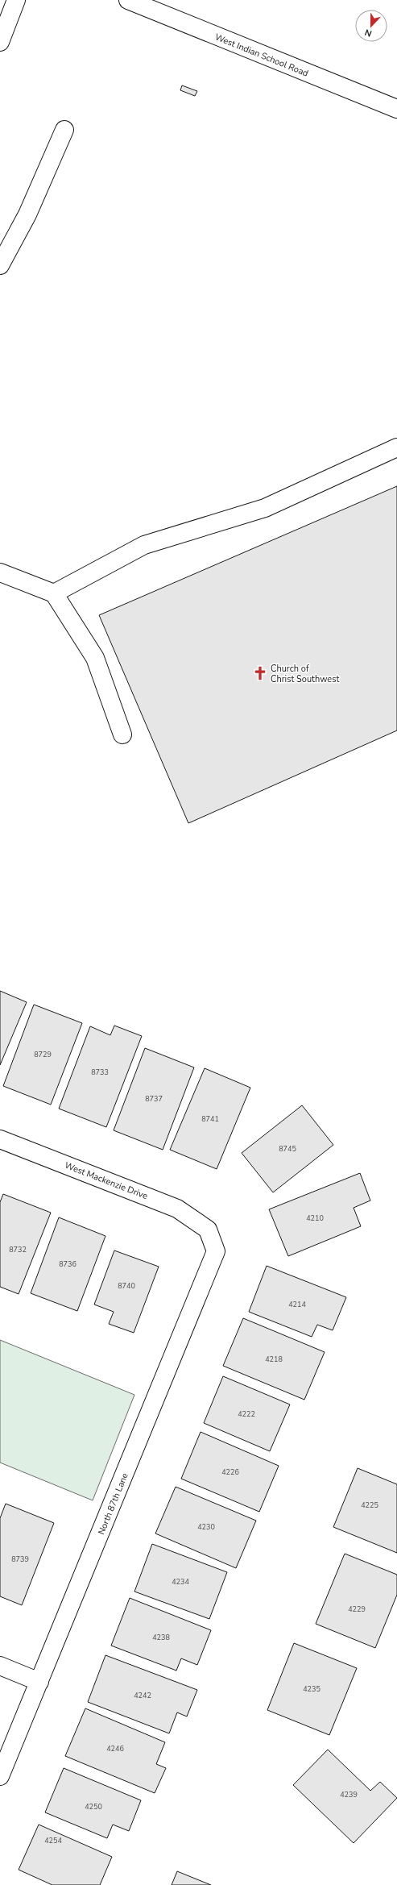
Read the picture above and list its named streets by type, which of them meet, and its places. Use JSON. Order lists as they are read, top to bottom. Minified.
{"streets":{"street":["West Indian School Road","West Mackenzie Drive","North 87th Lane"]},"crossings":[["West Mackenzie Drive","North 87th Lane"]],"places":{"church":["Church of Christ Southwest"]},"house_numbers":["8729","8733","8737","8741","8745","4210","8732","8736","8740","4214","4218","4222","4226","4225","4230","8739","4234","4229","4238","4235","4242","4246","4239","4250","4254"],"north":"bottom"}
